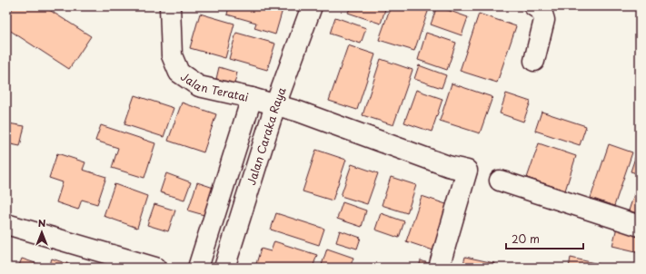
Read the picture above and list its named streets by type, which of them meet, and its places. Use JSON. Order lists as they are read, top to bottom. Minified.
{"streets":{"street":["Jalan Teratai","Jalan Caraka Raya"]},"crossings":[["Jalan Teratai","Jalan Caraka Raya"]],"scale_bar":"20 m","north":"top"}
